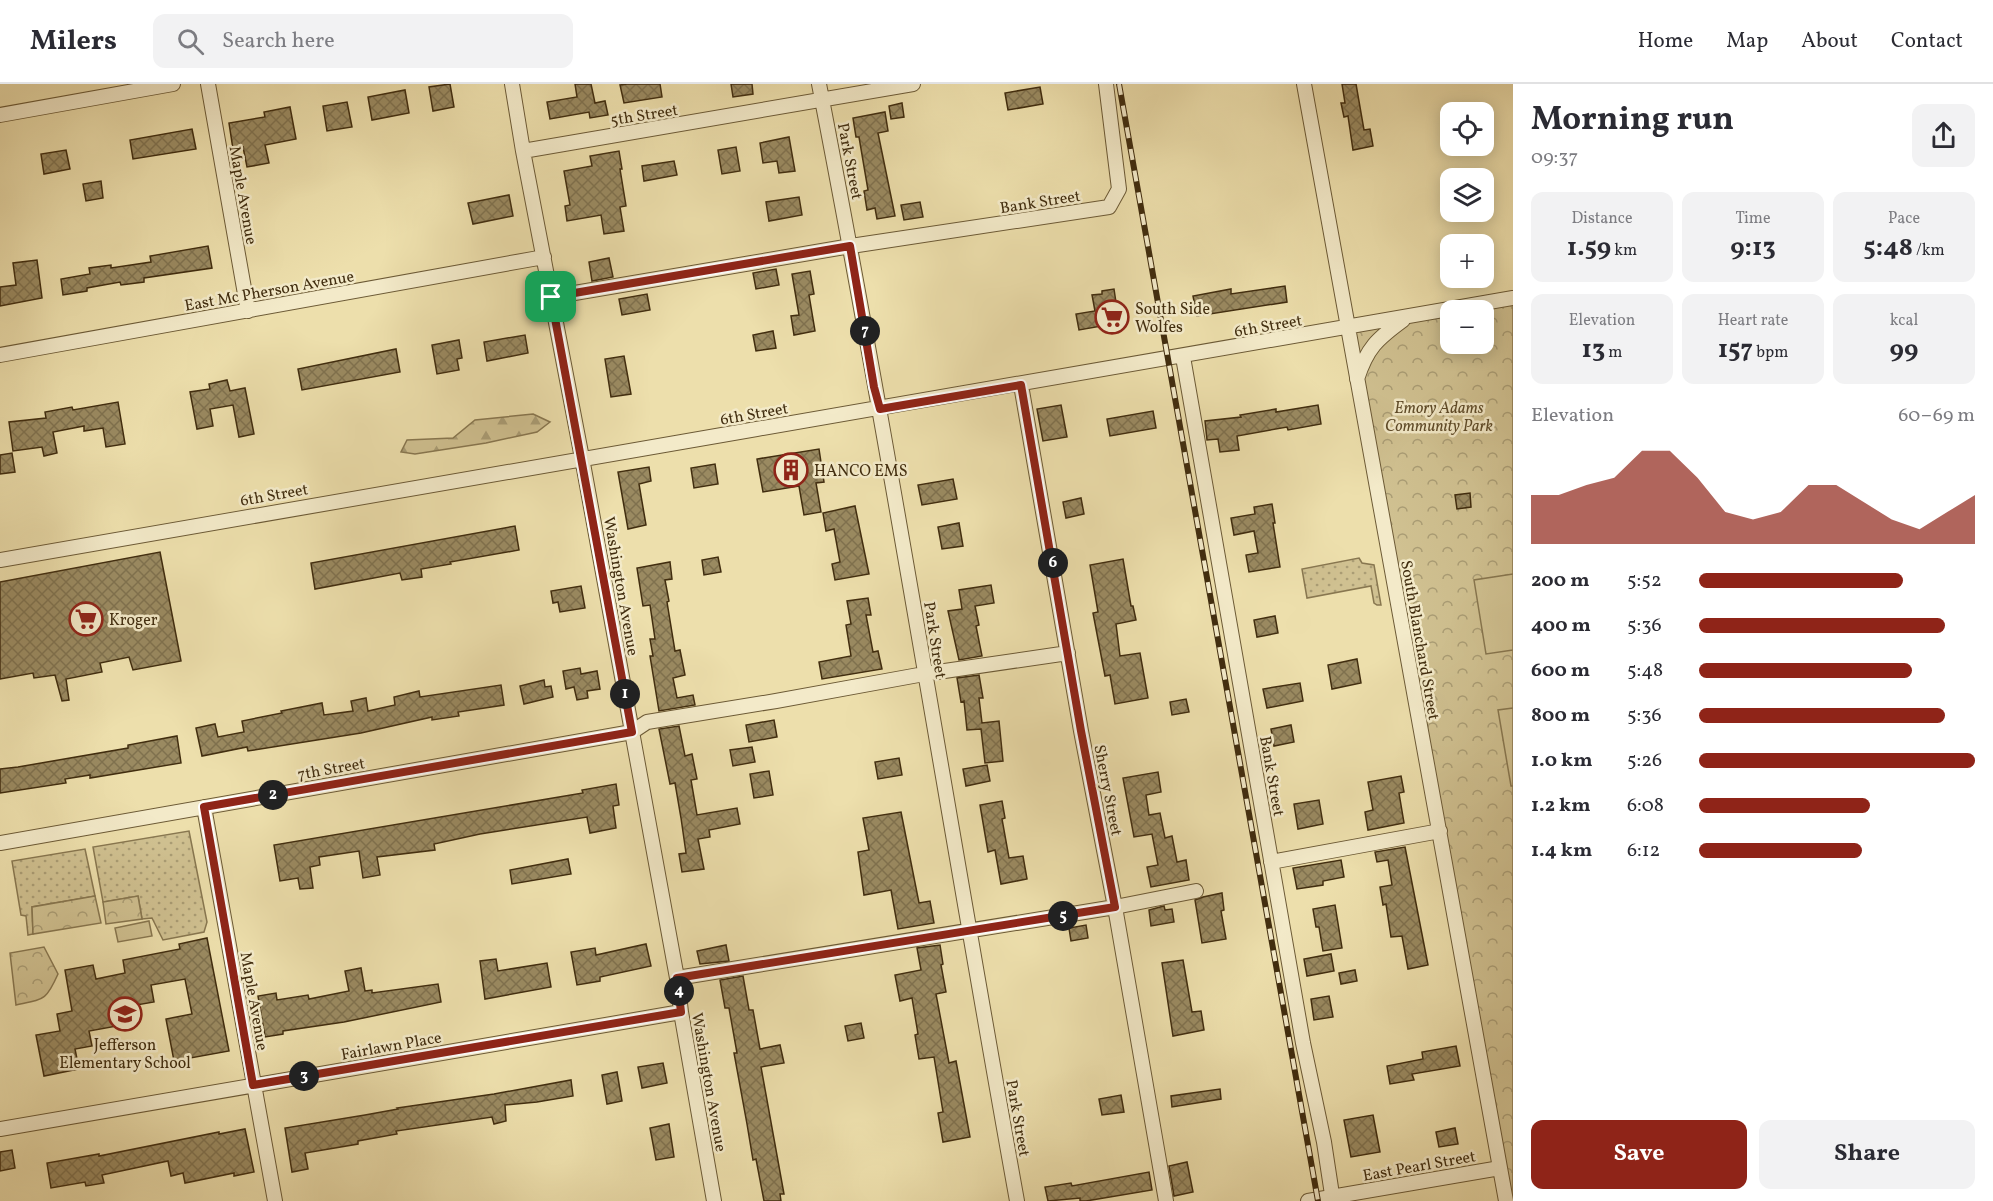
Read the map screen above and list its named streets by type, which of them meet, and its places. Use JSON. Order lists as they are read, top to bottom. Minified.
{"streets":{"street":["5th Street","Park Street","Maple Avenue","Bank Street","East Mc Pherson Avenue","6th Street","Washington Avenue","South Blanchard Street","7th Street","Sherry Street","Fairlawn Place","East Pearl Street"]},"crossings":[["5th Street","Park Street"],["5th Street","Washington Avenue"],["Park Street","Bank Street"],["Park Street","6th Street"],["Park Street","7th Street"],["Maple Avenue","East Mc Pherson Avenue"],["Maple Avenue","7th Street"],["Maple Avenue","Fairlawn Place"],["Bank Street","6th Street"],["Bank Street","East Pearl Street"],["East Mc Pherson Avenue","Washington Avenue"],["6th Street","Washington Avenue"],["6th Street","South Blanchard Street"],["6th Street","Sherry Street"],["Washington Avenue","7th Street"],["Washington Avenue","Fairlawn Place"],["South Blanchard Street","East Pearl Street"],["7th Street","Sherry Street"]],"parks":["Emory Adams Community Park"],"places":{"supermarket":["South Side Wolfes","Kroger"],"building":["HANCO EMS"],"school or university":["Jefferson Elementary School"]},"page":{"header":"Milers","search":"Search here","nav":["Home","Map","About","Contact"],"heading":["Morning run","09:37"],"map_buttons":["+","−"],"stats":[["Distance","1.59 km"],["Time","9:13"],["Pace","5:48 /km"],["Elevation","13 m"],["Heart rate","157 bpm"],["kcal","99"]],"pins":["7","6","1","2","5","4","3"],"chart":["Elevation","60–69 m"],"list":[{"name":"200 m","note":"5:52"},{"name":"400 m","note":"5:36"},{"name":"600 m","note":"5:48"},{"name":"800 m","note":"5:36"},{"name":"1.0 km","note":"5:26"},{"name":"1.2 km","note":"6:08"},{"name":"1.4 km","note":"6:12"}],"buttons":["Save","Share"]}}
